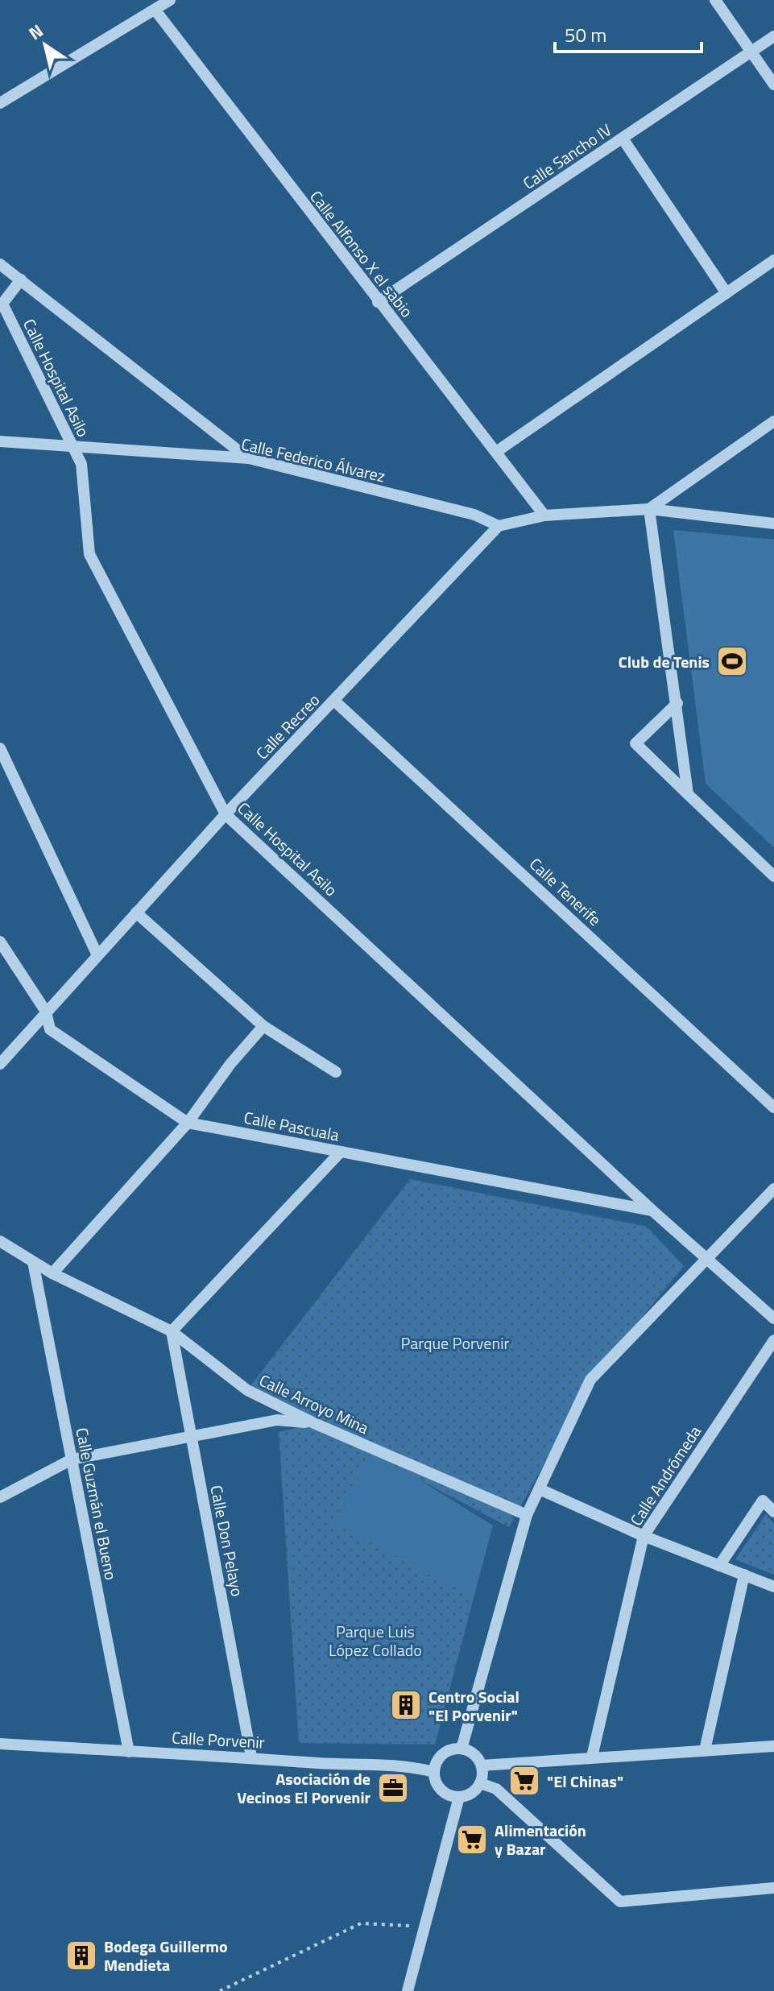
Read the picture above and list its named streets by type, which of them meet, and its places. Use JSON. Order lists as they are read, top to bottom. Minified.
{"streets":{"street":["Calle Sancho IV","Calle Alfonso X el sabio","Calle Hospital Asilo","Calle Federico Álvarez","Calle Recreo","Calle Tenerife","Calle Pascuala","Calle Arroyo Mina","Calle Andrómeda","Calle Guzmán el Bueno","Calle Don Pelayo","Calle Porvenir"]},"crossings":[["Calle Sancho IV","Calle Alfonso X el sabio"],["Calle Hospital Asilo","Calle Federico Álvarez"],["Calle Hospital Asilo","Calle Recreo"],["Calle Hospital Asilo","Calle Pascuala"],["Calle Federico Álvarez","Calle Recreo"],["Calle Recreo","Calle Tenerife"],["Calle Recreo","Calle Pascuala"],["Calle Arroyo Mina","Calle Guzmán el Bueno"],["Calle Arroyo Mina","Calle Don Pelayo"],["Calle Guzmán el Bueno","Calle Porvenir"],["Calle Don Pelayo","Calle Porvenir"]],"parks":["Parque Porvenir","Parque Luis López Collado"],"places":{"sports":["Club de Tenis"],"building":["Centro Social \"El Porvenir\"","Bodega Guillermo Mendieta"],"supermarket":["\"El Chinas\"","Alimentación y Bazar"],"office":["Asociación de Vecinos El Porvenir"]},"scale_bar":"50 m","north":"top left"}
